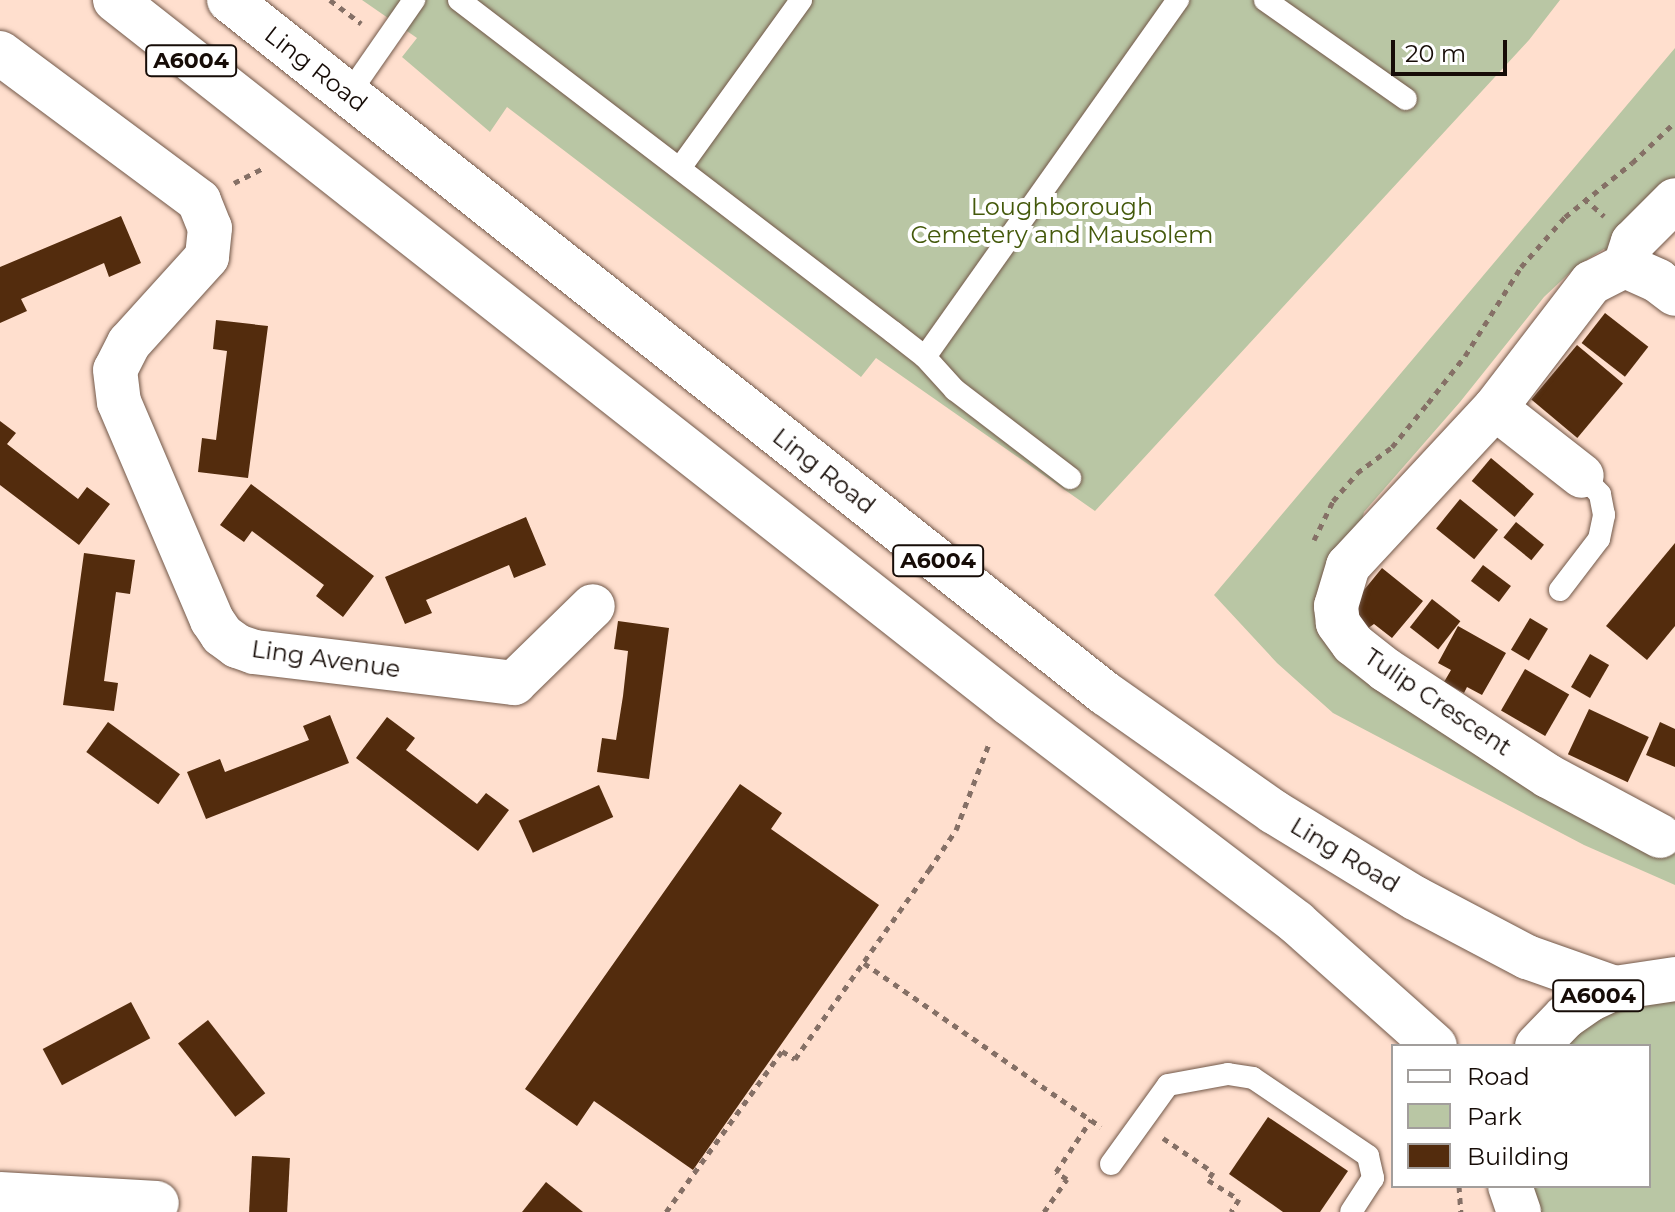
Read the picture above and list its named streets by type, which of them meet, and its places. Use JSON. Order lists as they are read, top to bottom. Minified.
{"streets":{"main road":["A6004","Ling Road","Ling Avenue","Tulip Crescent"]},"crossings":[["A6004","Ling Road"]],"parks":["Loughborough Cemetery and Mausolem"],"legend":["Road","Park","Building"],"scale_bar":"20 m"}
